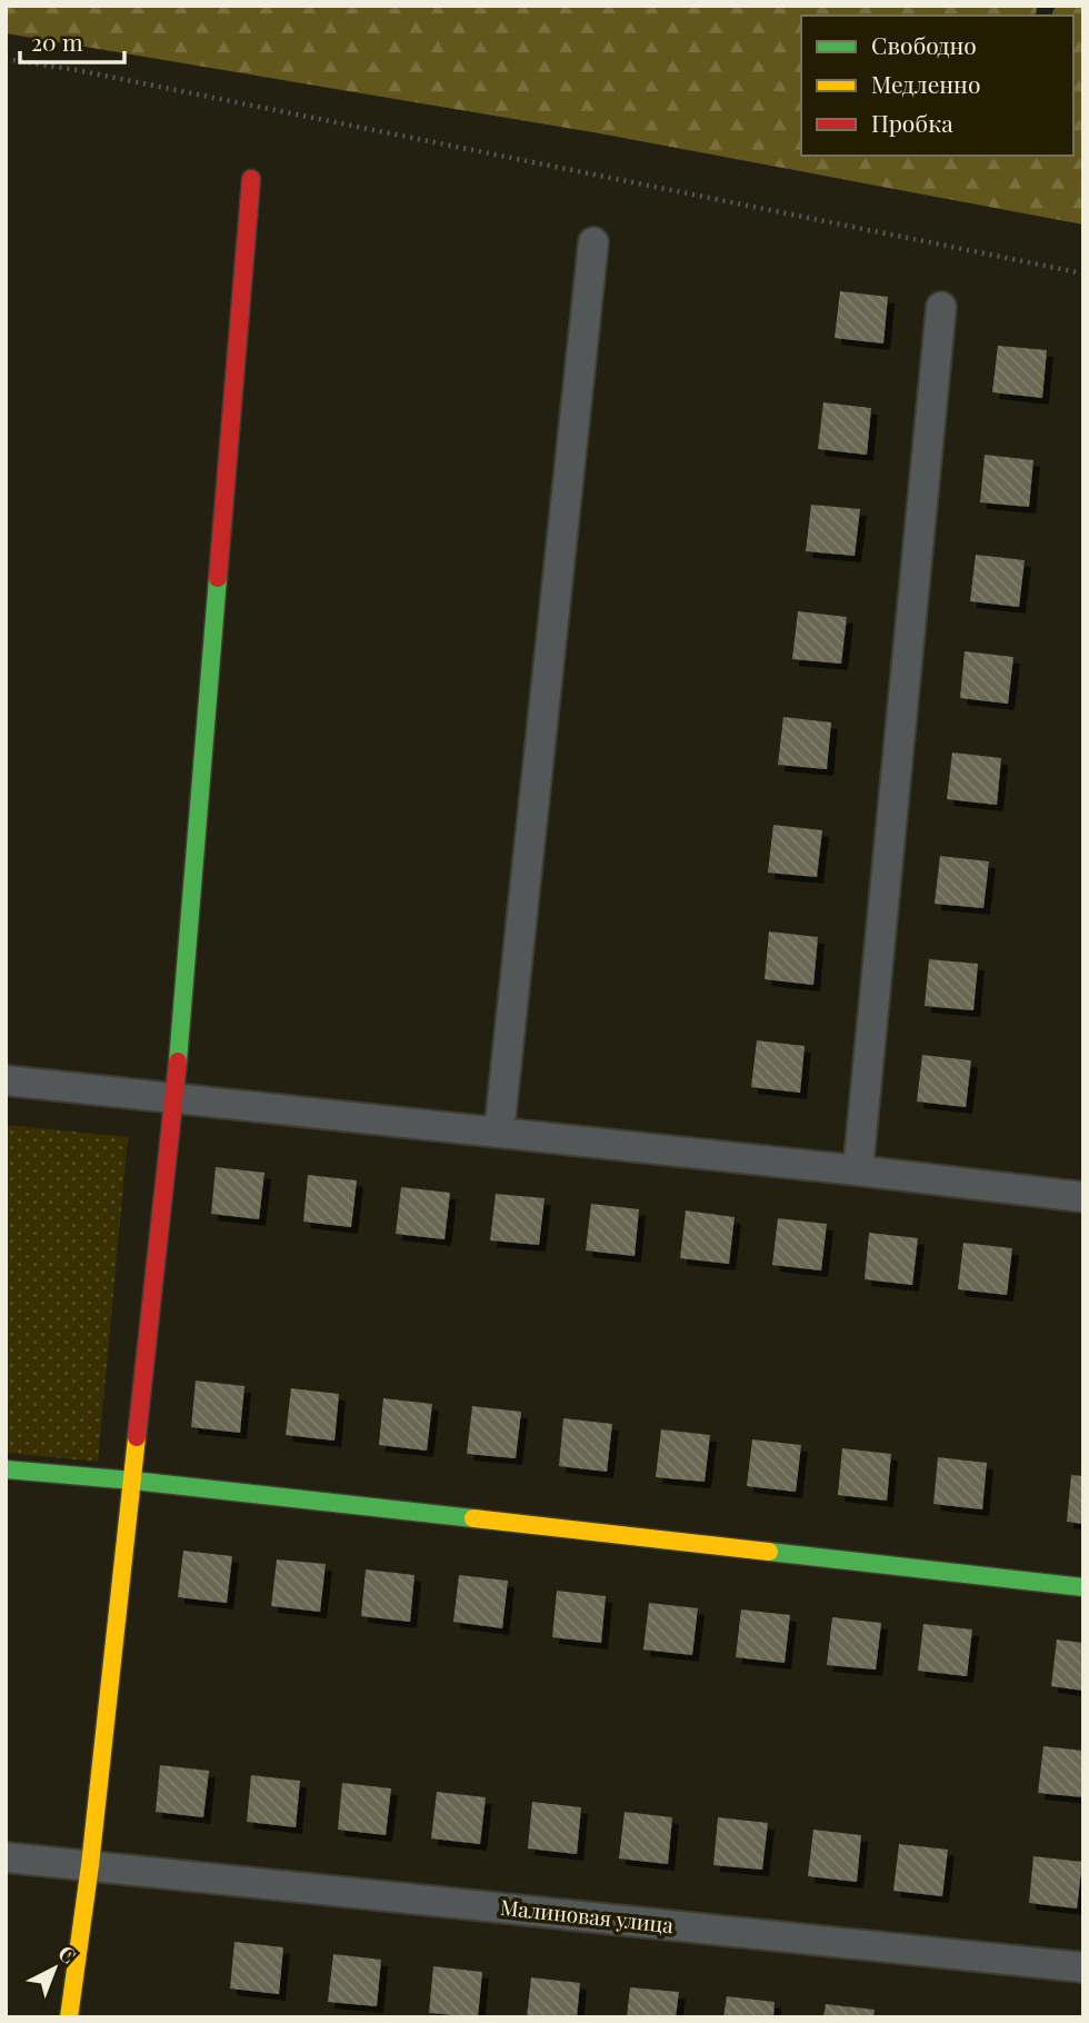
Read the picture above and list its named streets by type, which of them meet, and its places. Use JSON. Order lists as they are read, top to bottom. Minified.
{"streets":{"street":["Малиновая улица"]},"legend":["Свободно","Медленно","Пробка"],"scale_bar":"20 m","north":"top right"}
